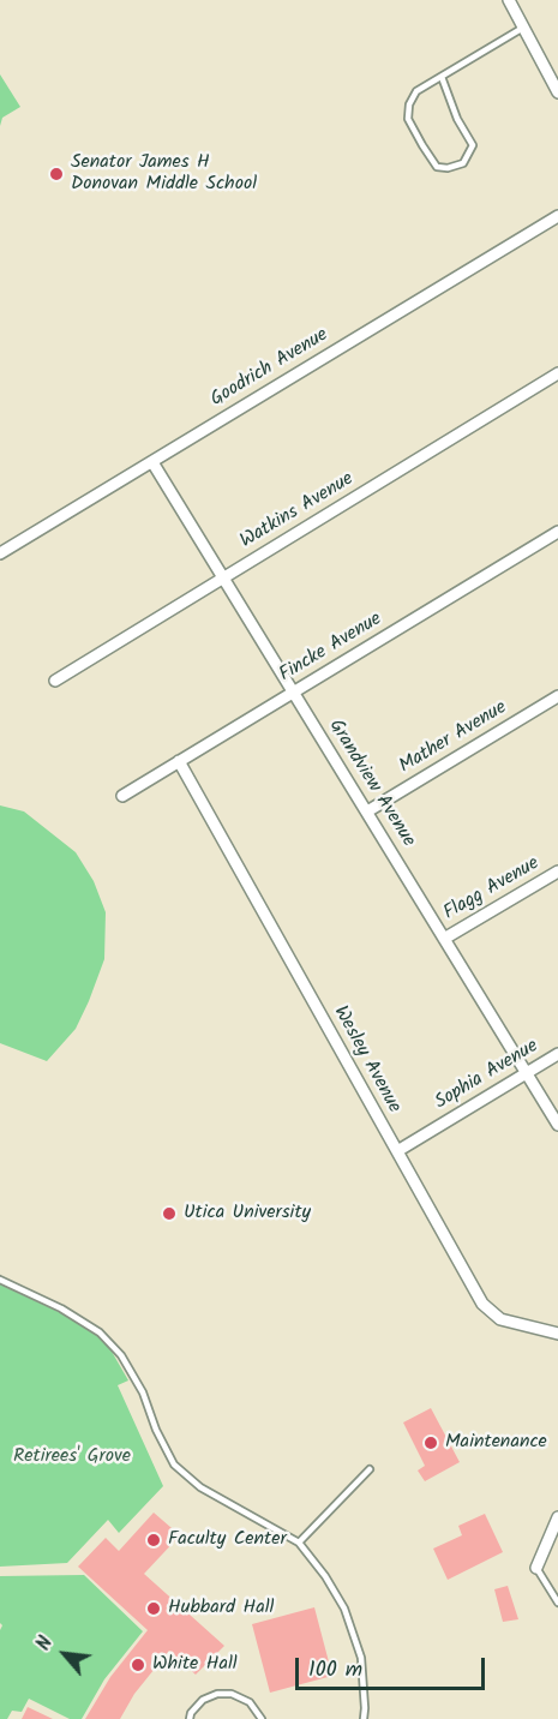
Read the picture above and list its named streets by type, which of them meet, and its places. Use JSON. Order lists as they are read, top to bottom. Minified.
{"streets":{"street":["Goodrich Avenue","Watkins Avenue","Fincke Avenue","Mather Avenue","Grandview Avenue","Flagg Avenue","Wesley Avenue","Sophia Avenue"]},"crossings":[["Goodrich Avenue","Grandview Avenue"],["Watkins Avenue","Grandview Avenue"],["Fincke Avenue","Grandview Avenue"],["Fincke Avenue","Wesley Avenue"],["Mather Avenue","Grandview Avenue"],["Grandview Avenue","Flagg Avenue"],["Grandview Avenue","Sophia Avenue"],["Wesley Avenue","Sophia Avenue"]],"parks":["Retirees' Grove"],"places":["Senator James H Donovan Middle School","Utica University","Maintenance","Faculty Center","Hubbard Hall","White Hall"],"scale_bar":"100 m","north":"top left"}
